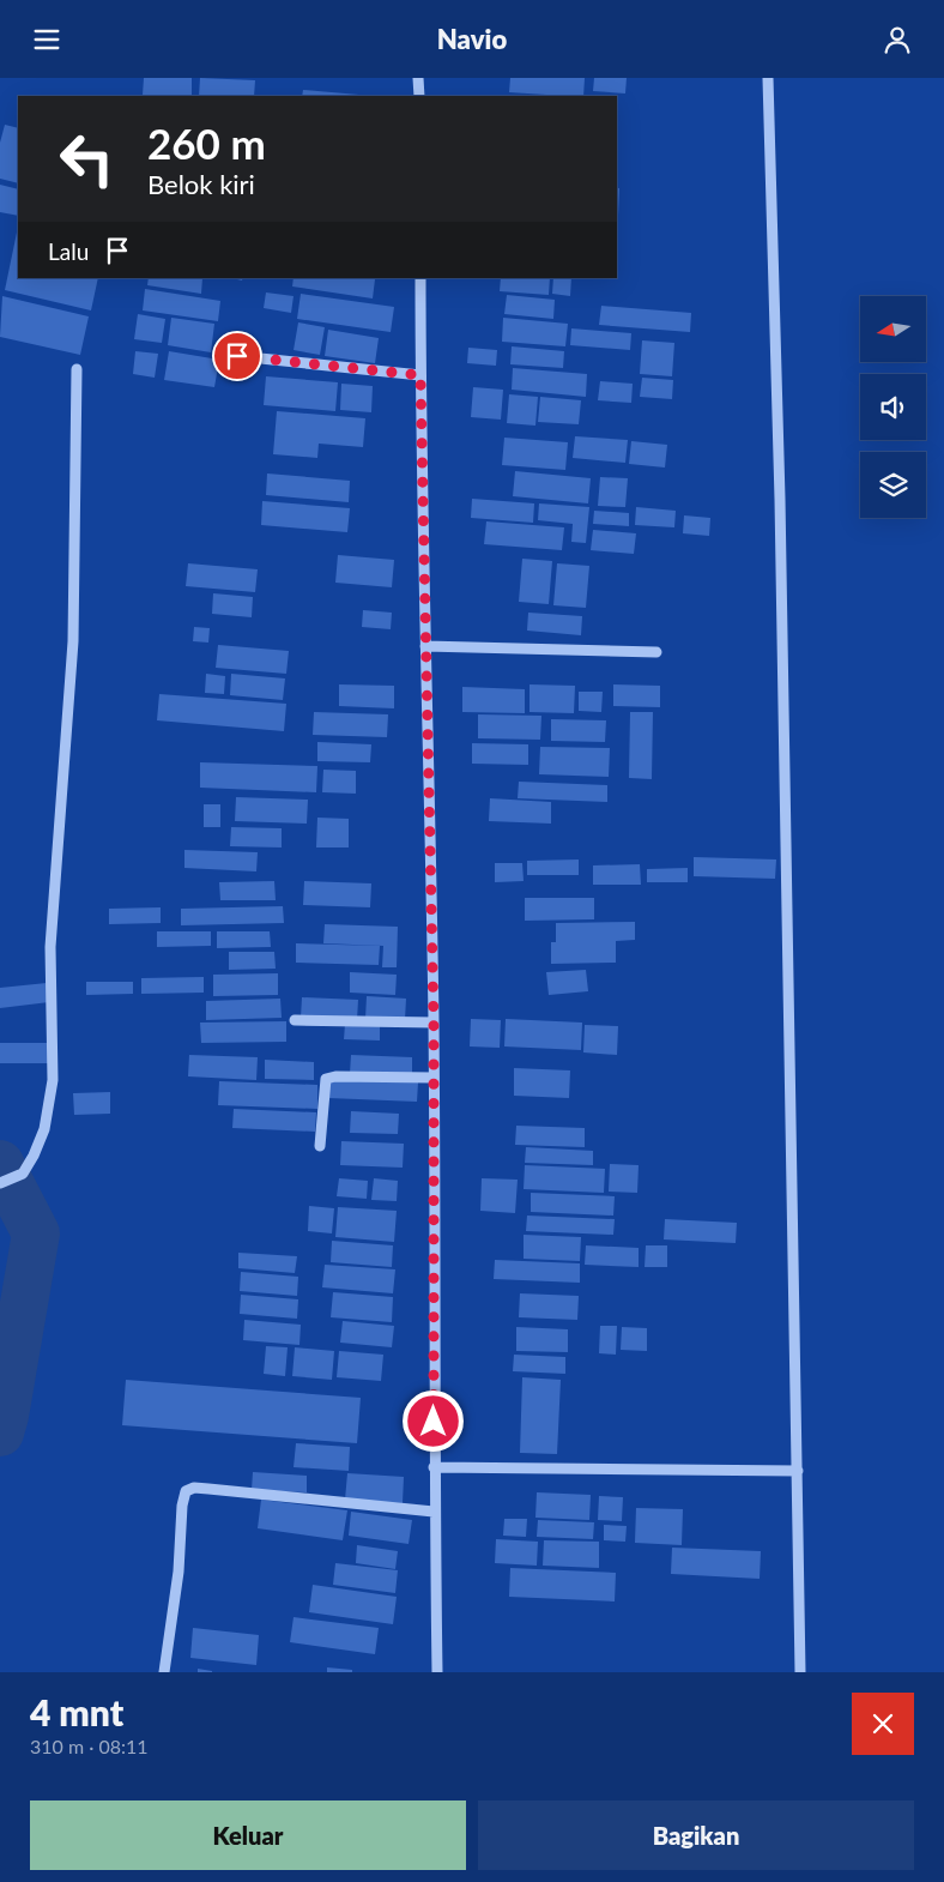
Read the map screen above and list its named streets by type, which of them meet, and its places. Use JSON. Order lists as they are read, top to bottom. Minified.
{"north":"left","page":{"header":"Navio","turn":["260 m","Belok kiri"],"then":"Lalu","heading":["4 mnt","310 m · 08:11"],"buttons":["Keluar","Bagikan"]}}
